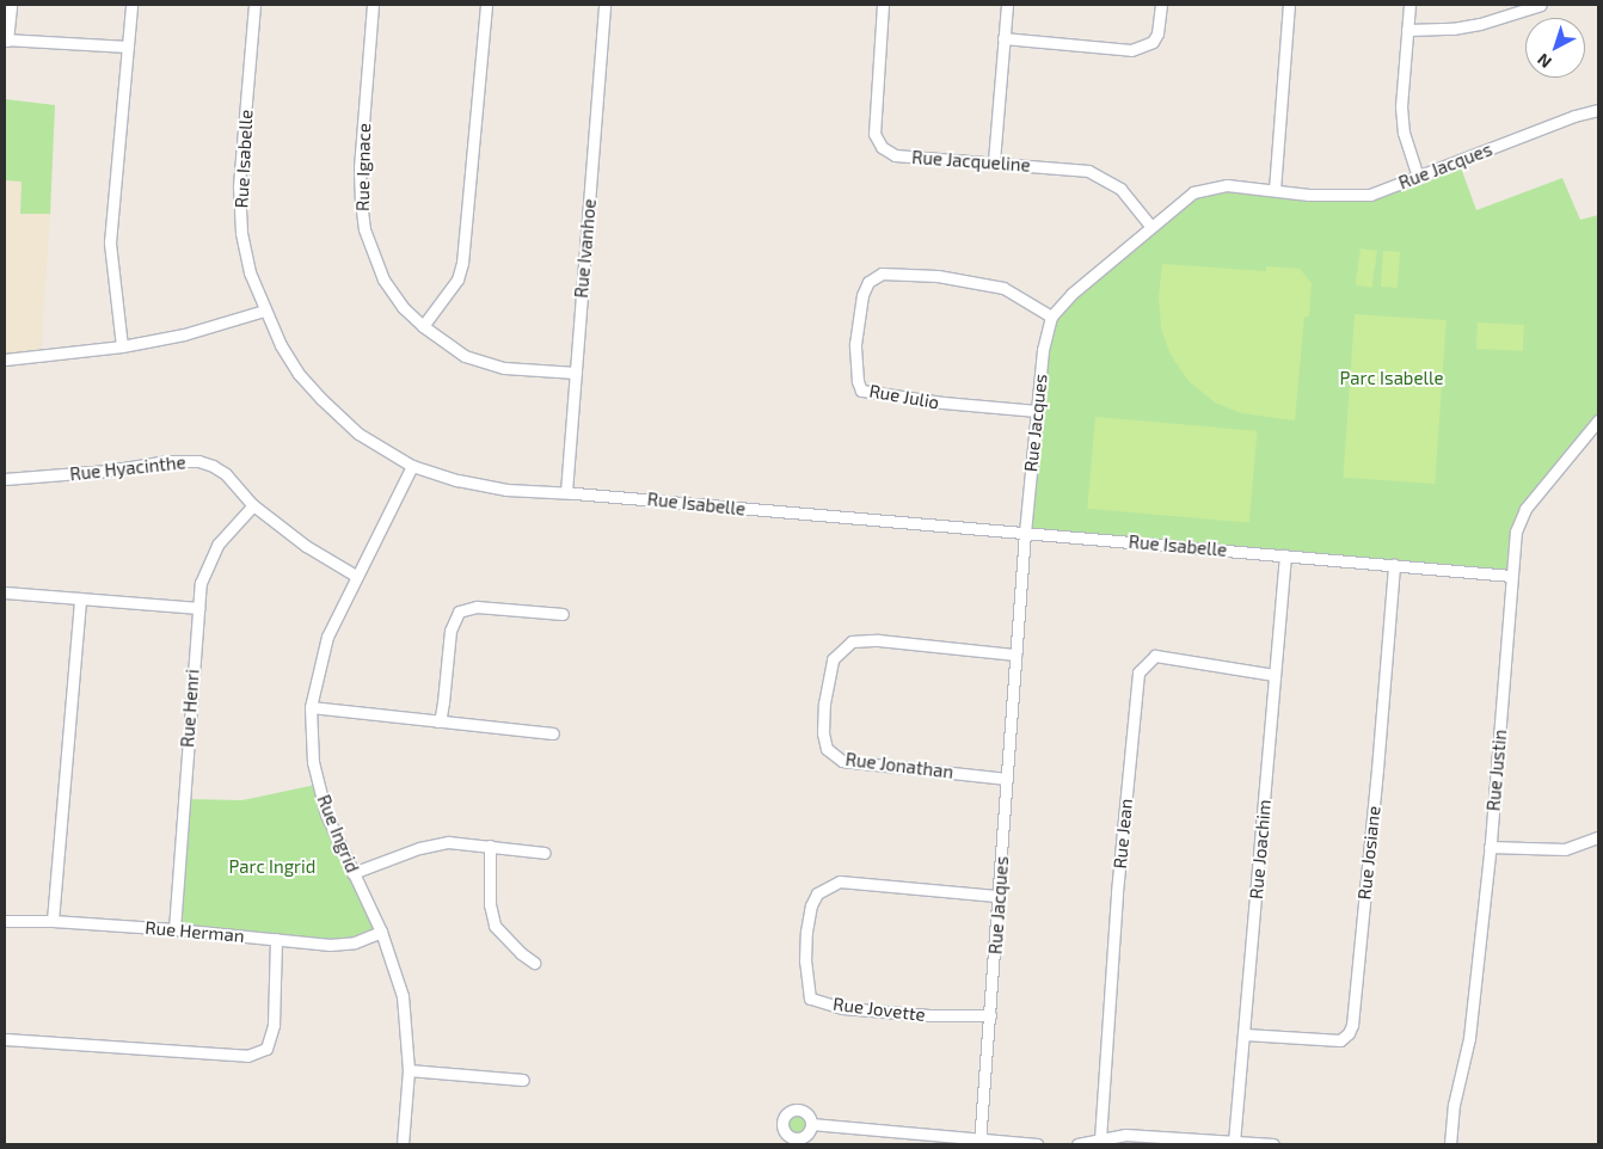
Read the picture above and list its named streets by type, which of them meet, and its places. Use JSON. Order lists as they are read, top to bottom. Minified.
{"streets":{"street":["Rue Isabelle","Rue Jacqueline","Rue Jacques","Rue Ignace","Rue Ivanhoe","Rue Julio","Rue Hyacinthe","Rue Henri","Rue Jonathan","Rue Justin","Rue Ingrid","Rue Jean","Rue Joachim","Rue Josiane","Rue Herman","Rue Jovette"]},"crossings":[["Rue Isabelle","Rue Jacques"],["Rue Isabelle","Rue Ivanhoe"],["Rue Isabelle","Rue Justin"],["Rue Isabelle","Rue Ingrid"],["Rue Isabelle","Rue Joachim"],["Rue Isabelle","Rue Josiane"],["Rue Jacqueline","Rue Jacques"],["Rue Jacques","Rue Julio"],["Rue Jacques","Rue Jonathan"],["Rue Jacques","Rue Jovette"],["Rue Ignace","Rue Ivanhoe"],["Rue Hyacinthe","Rue Henri"],["Rue Hyacinthe","Rue Ingrid"],["Rue Henri","Rue Herman"],["Rue Ingrid","Rue Herman"],["Rue Jean","Rue Joachim"],["Rue Joachim","Rue Josiane"]],"parks":["Parc Isabelle","Parc Ingrid"],"north":"bottom left"}
